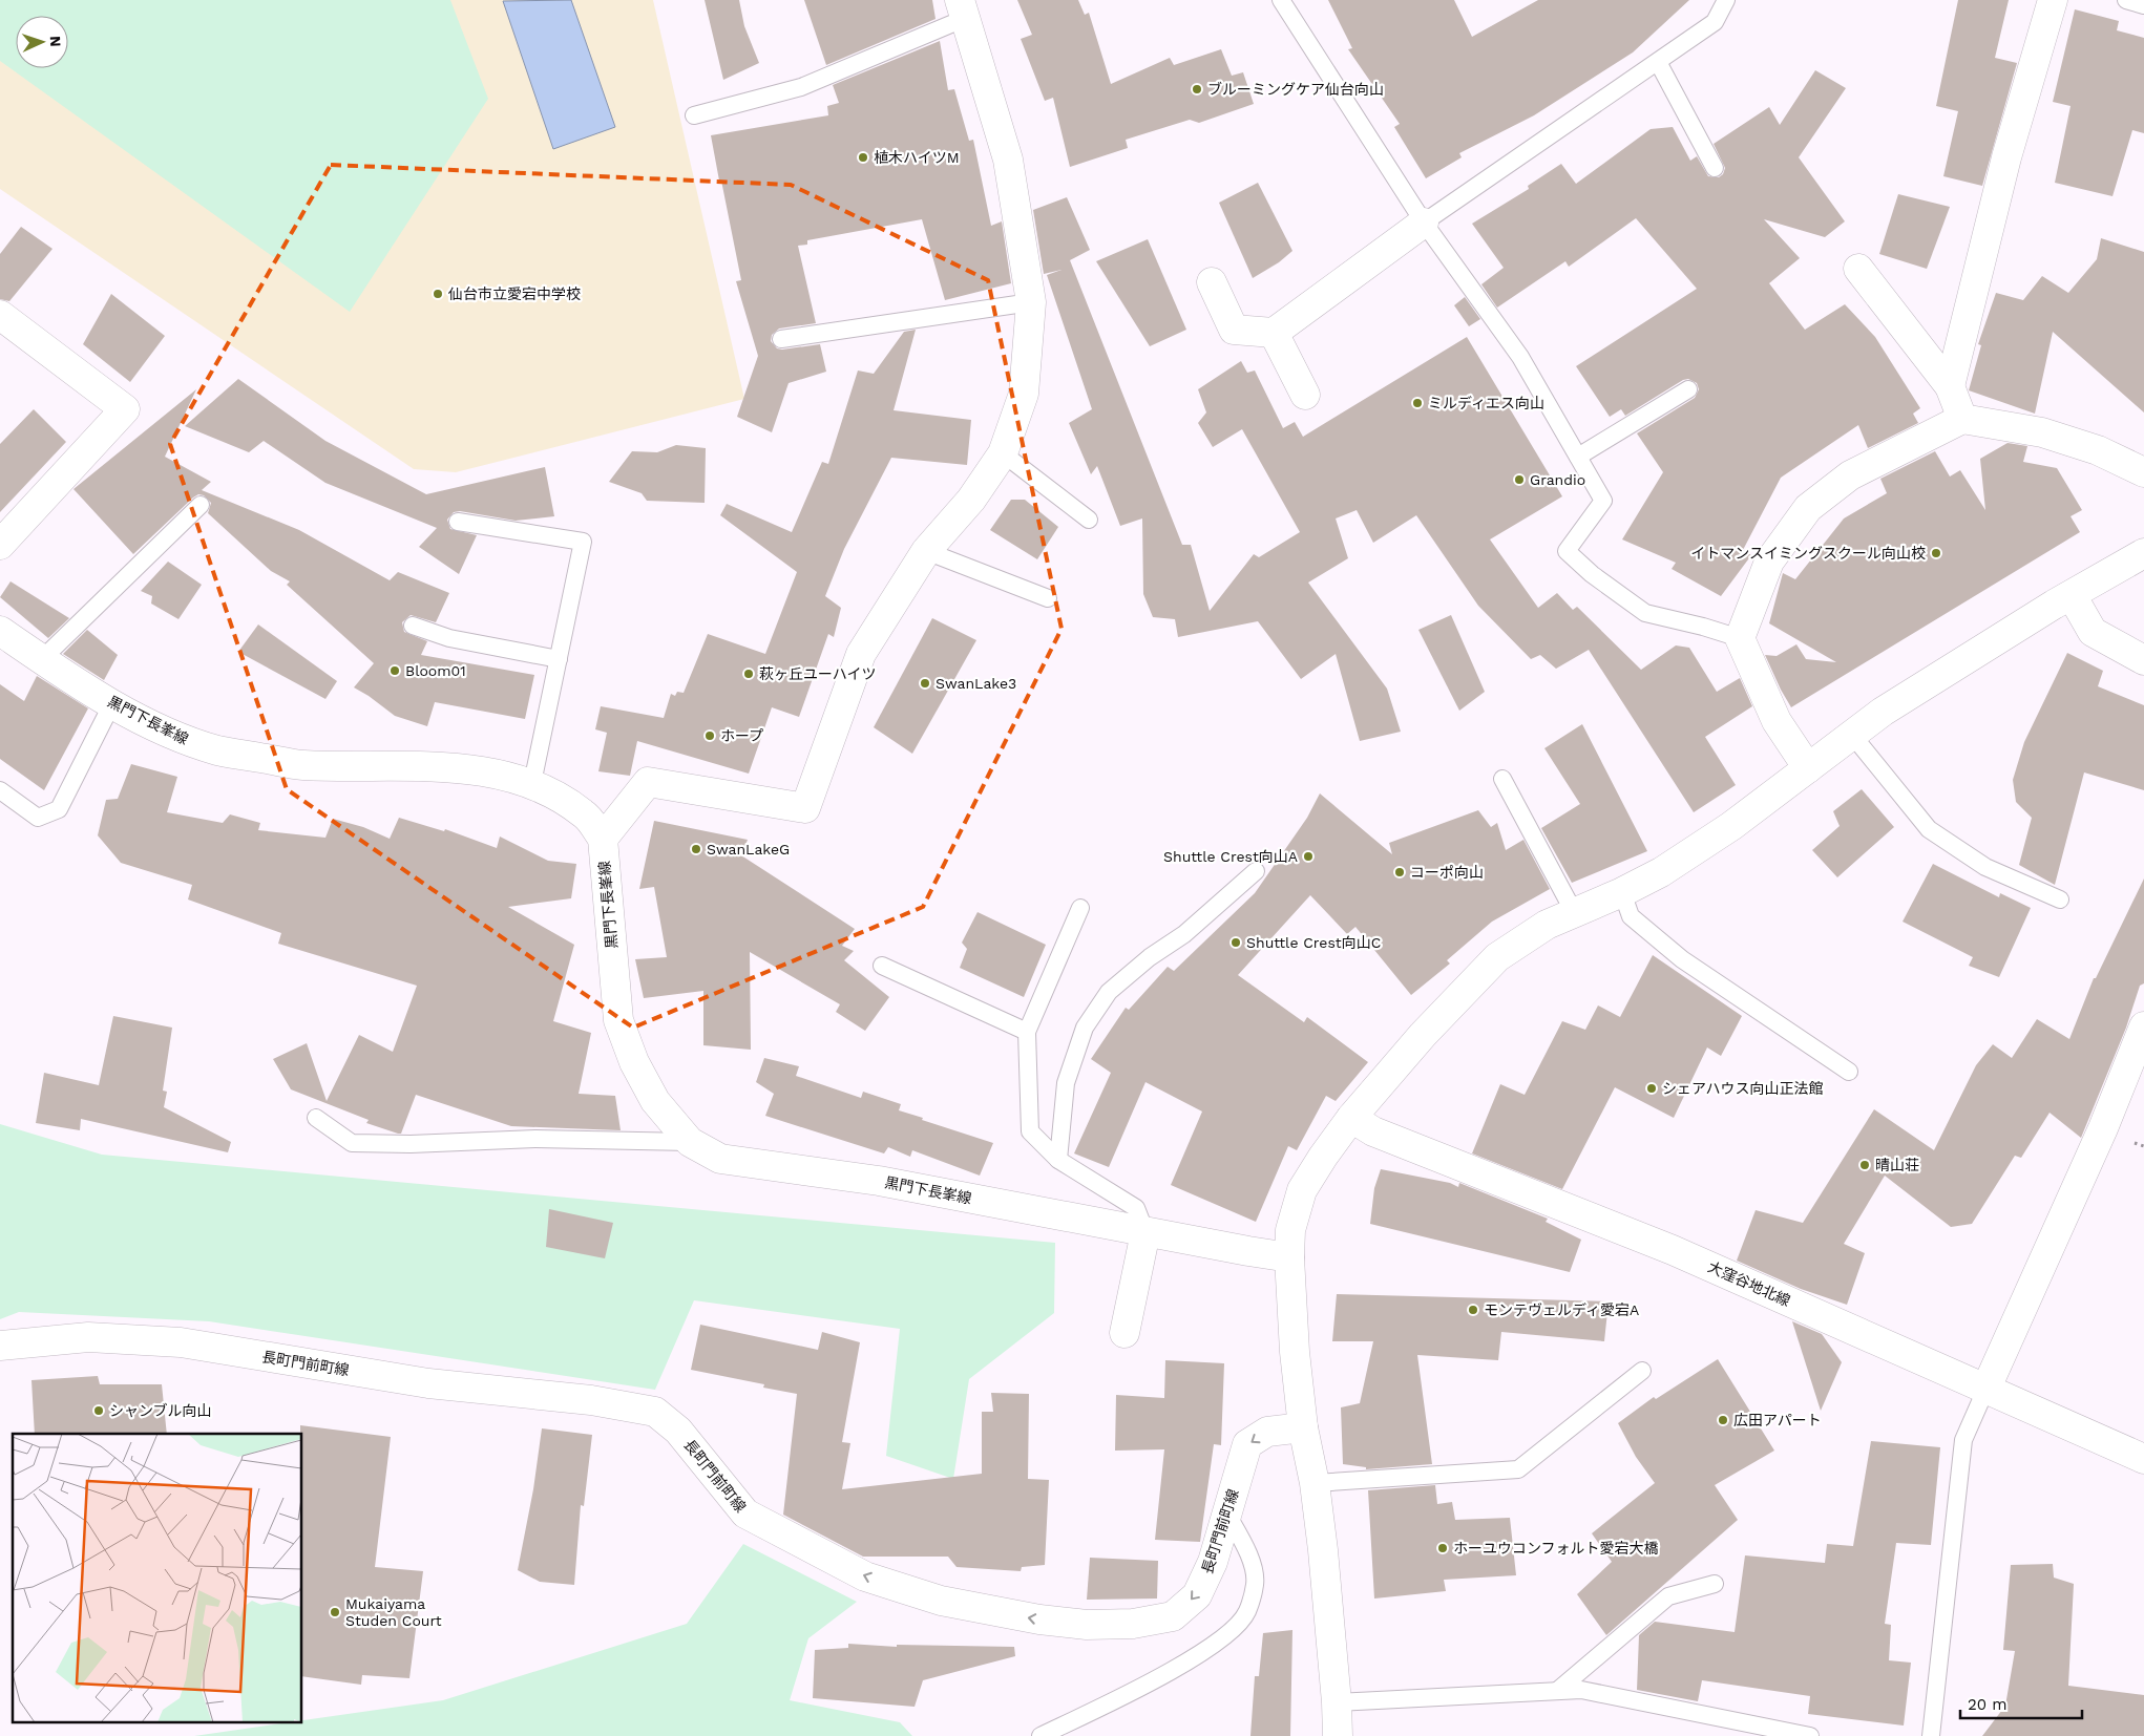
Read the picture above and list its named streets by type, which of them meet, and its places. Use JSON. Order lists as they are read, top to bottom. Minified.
{"streets":{"street":["黒門下長峯線","大窪谷地北線","長町門前町線"]},"one_way":["長町門前町線"],"places":["ブルーミングケア仙台向山","植木ハイツM","仙台市立愛宕中学校","ミルディエス向山","Grandio","イトマンスイミングスクール向山校","Bloom01","萩ヶ丘ユーハイツ","SwanLake3","ホープ","SwanLakeG","Shuttle Crest向山A","コーポ向山","Shuttle Crest向山C","シェアハウス向山正法館","晴山荘","モンテヴェルディ愛宕A","シャンブル向山","広田アパート","ホーユウコンフォルト愛宕大橋","Mukaiyama Studen Court"],"scale_bar":"20 m","north":"right"}
